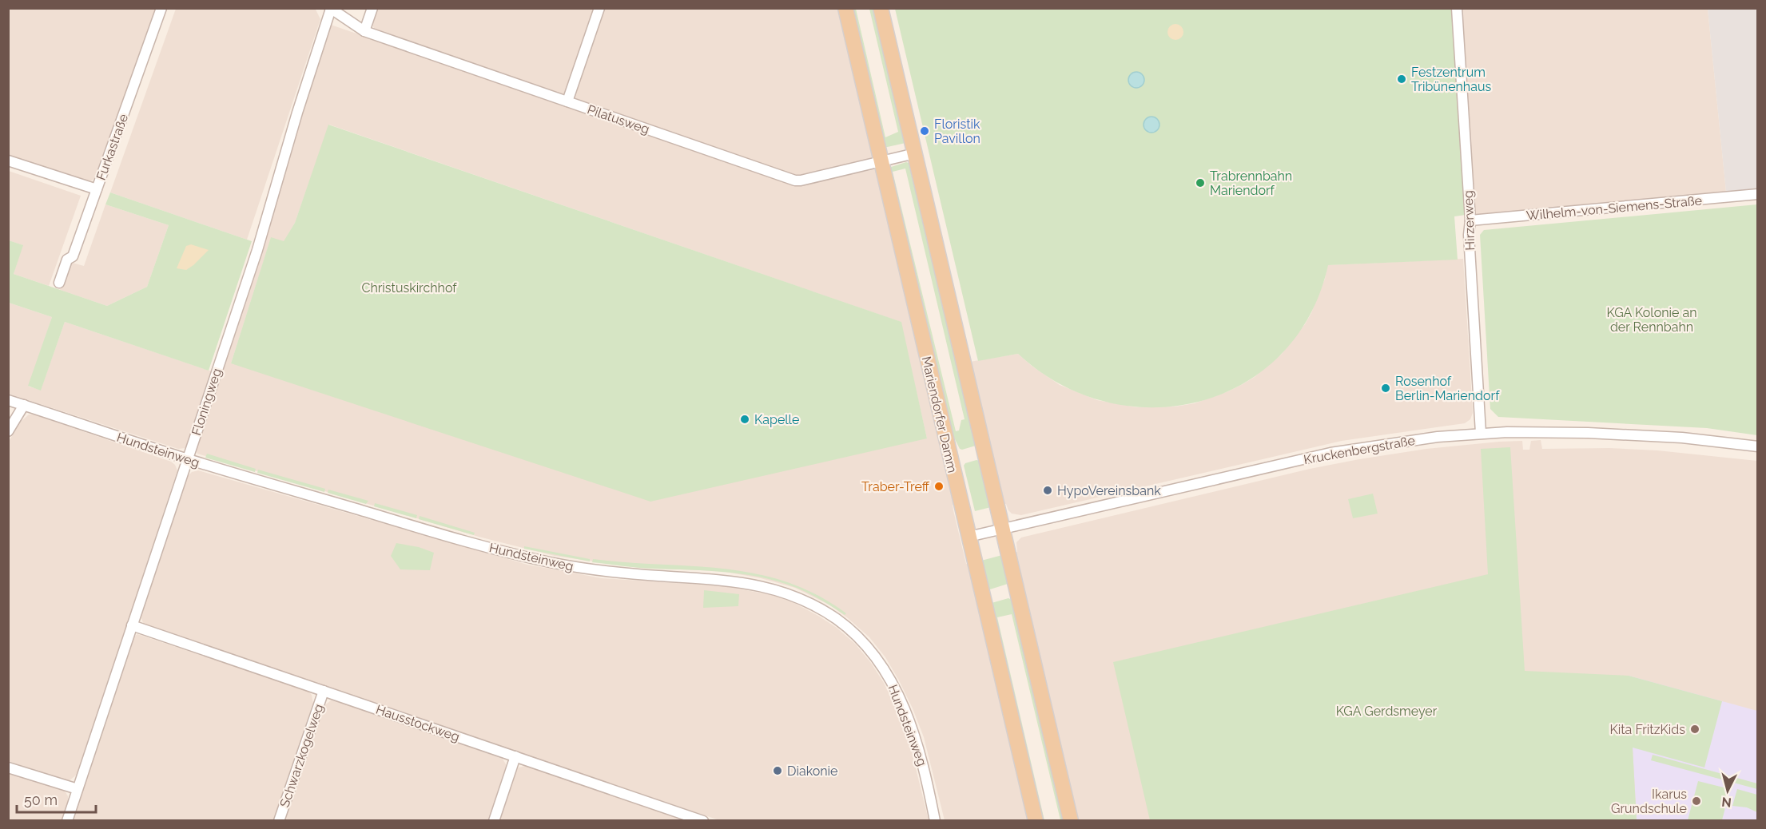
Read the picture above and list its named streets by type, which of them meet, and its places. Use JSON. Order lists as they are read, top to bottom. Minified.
{"streets":{"main road":["Mariendorfer Damm"],"street":["Pilatusweg","Furkastraße","Wilhelm-von-Siemens-Straße","Hirzerweg","Floningweg","Hundsteinweg","Kruckenbergstraße","Hausstockweg","Schwarzkogelweg"]},"crossings":[["Pilatusweg","Floningweg"],["Pilatusweg","Mariendorfer Damm"],["Wilhelm-von-Siemens-Straße","Hirzerweg"],["Hirzerweg","Kruckenbergstraße"],["Floningweg","Hundsteinweg"],["Floningweg","Hausstockweg"],["Mariendorfer Damm","Kruckenbergstraße"],["Hausstockweg","Schwarzkogelweg"]],"parks":["Christuskirchhof","KGA Kolonie an der Rennbahn","KGA Gerdsmeyer"],"places":["Festzentrum Tribünenhaus","Floristik Pavillon","Trabrennbahn Mariendorf","Rosenhof Berlin-Mariendorf","Kapelle","Traber-Treff","HypoVereinsbank","Kita FritzKids","Diakonie","Ikarus Grundschule"],"scale_bar":"50 m","north":"bottom"}
